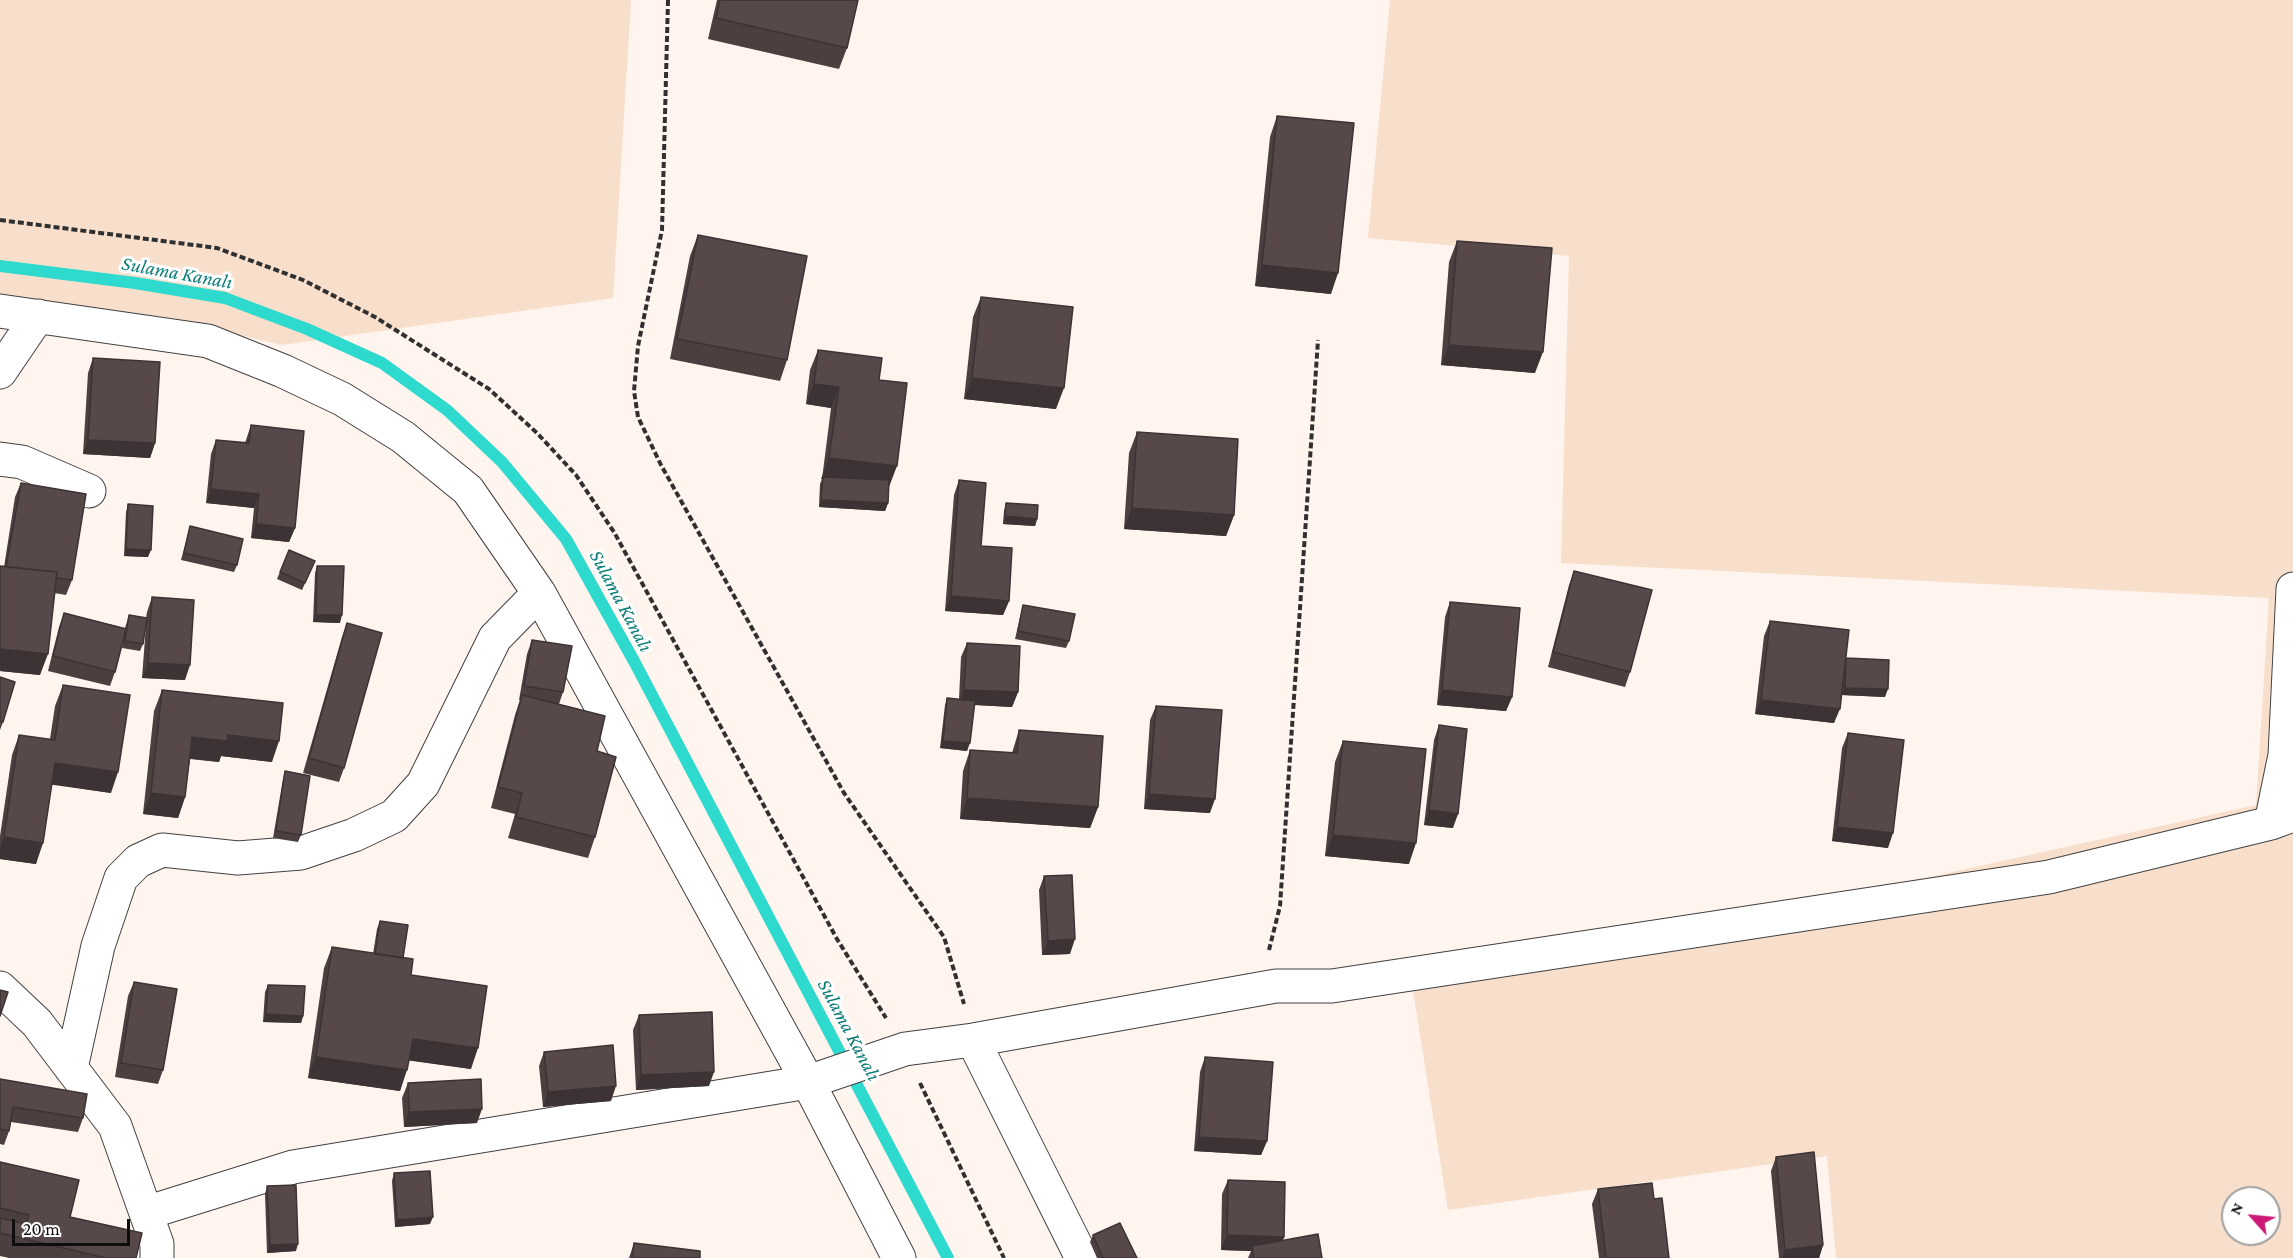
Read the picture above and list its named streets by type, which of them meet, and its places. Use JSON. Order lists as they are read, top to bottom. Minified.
{"water":["Sulama Kanalı"],"scale_bar":"20 m","north":"top left"}
